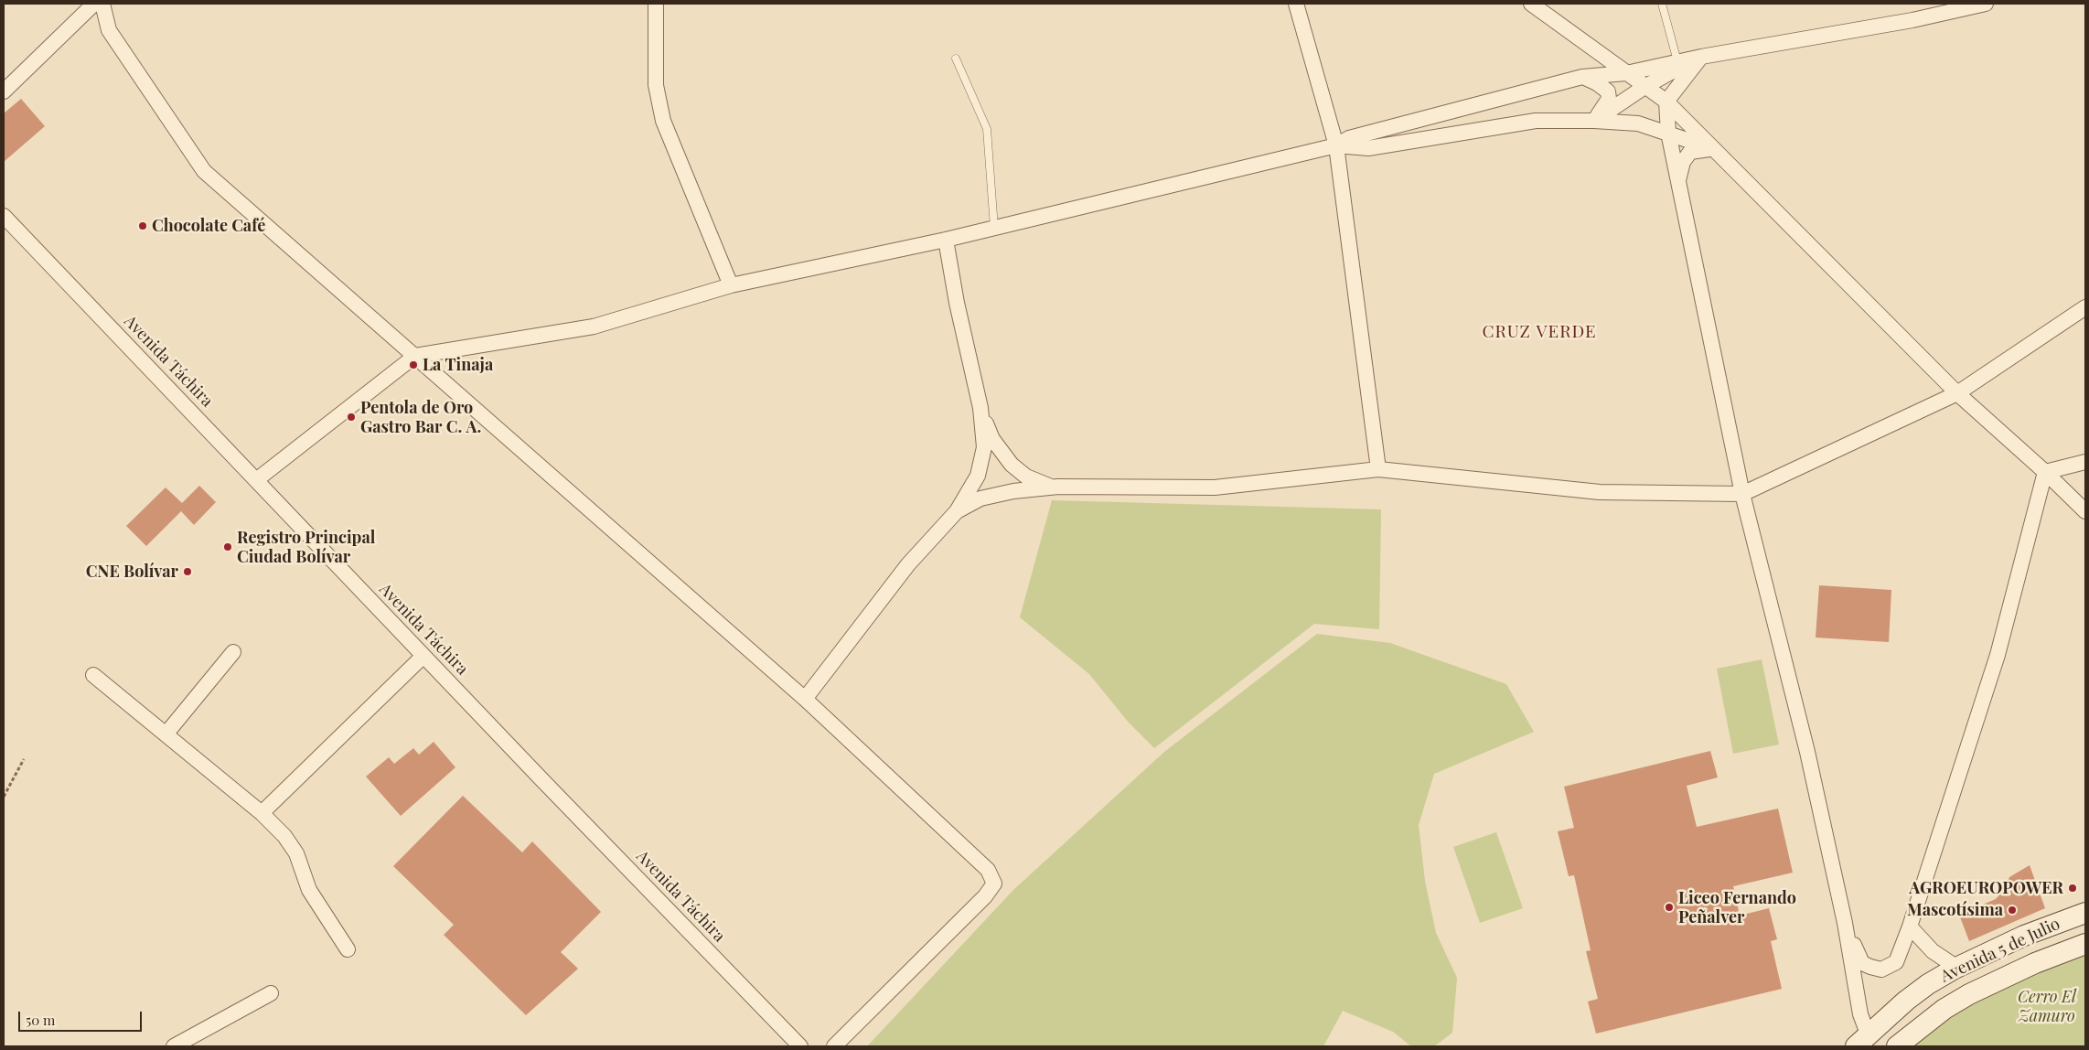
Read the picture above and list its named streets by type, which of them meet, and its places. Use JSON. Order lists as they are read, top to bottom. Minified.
{"streets":{"street":["Avenida Táchira","Avenida 5 de Julio"]},"districts":["CRUZ VERDE"],"parks":["Cerro El Zamuro"],"places":["Chocolate Café","La Tinaja","Pentola de Oro Gastro Bar C. A.","Registro Principal Ciudad Bolívar","CNE Bolívar","AGROEUROPOWER","Liceo Fernando Peñalver","Mascotísima"],"scale_bar":"50 m"}
